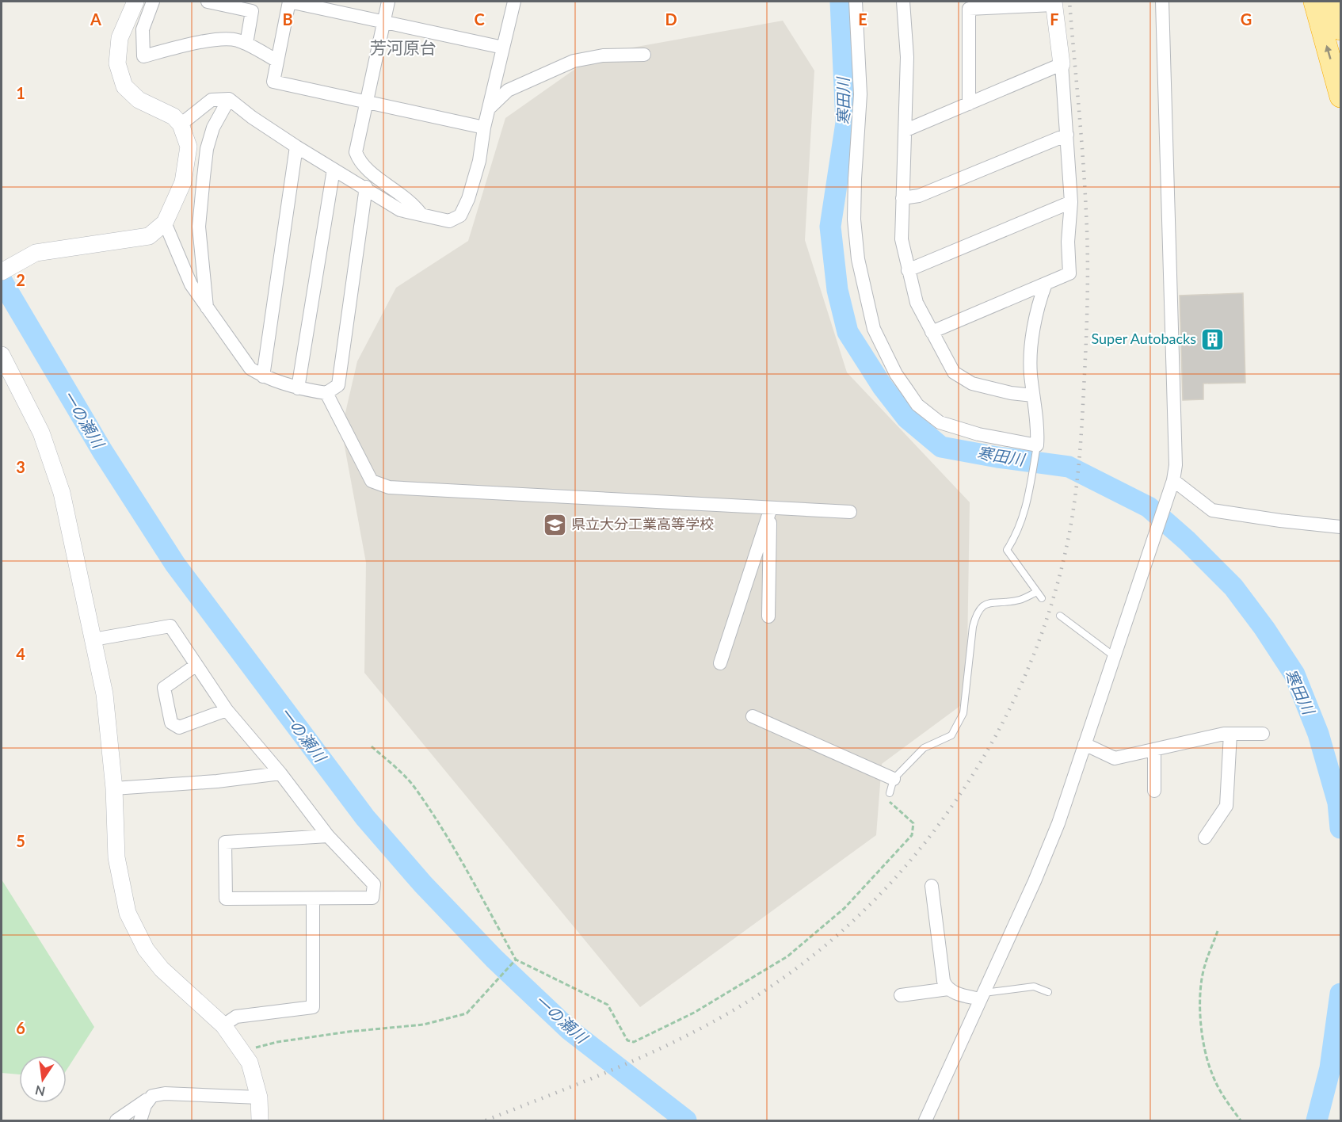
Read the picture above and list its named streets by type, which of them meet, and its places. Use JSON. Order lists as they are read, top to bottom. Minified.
{"districts":["芳河原台"],"water":["寒田川","一の瀬川"],"places":{"building":["Super Autobacks"],"school or university":["県立大分工業高等学校"]},"north":"bottom","grid":{"columns":["A","B","C","D","E","F","G"],"rows":["1","2","3","4","5","6"]}}
